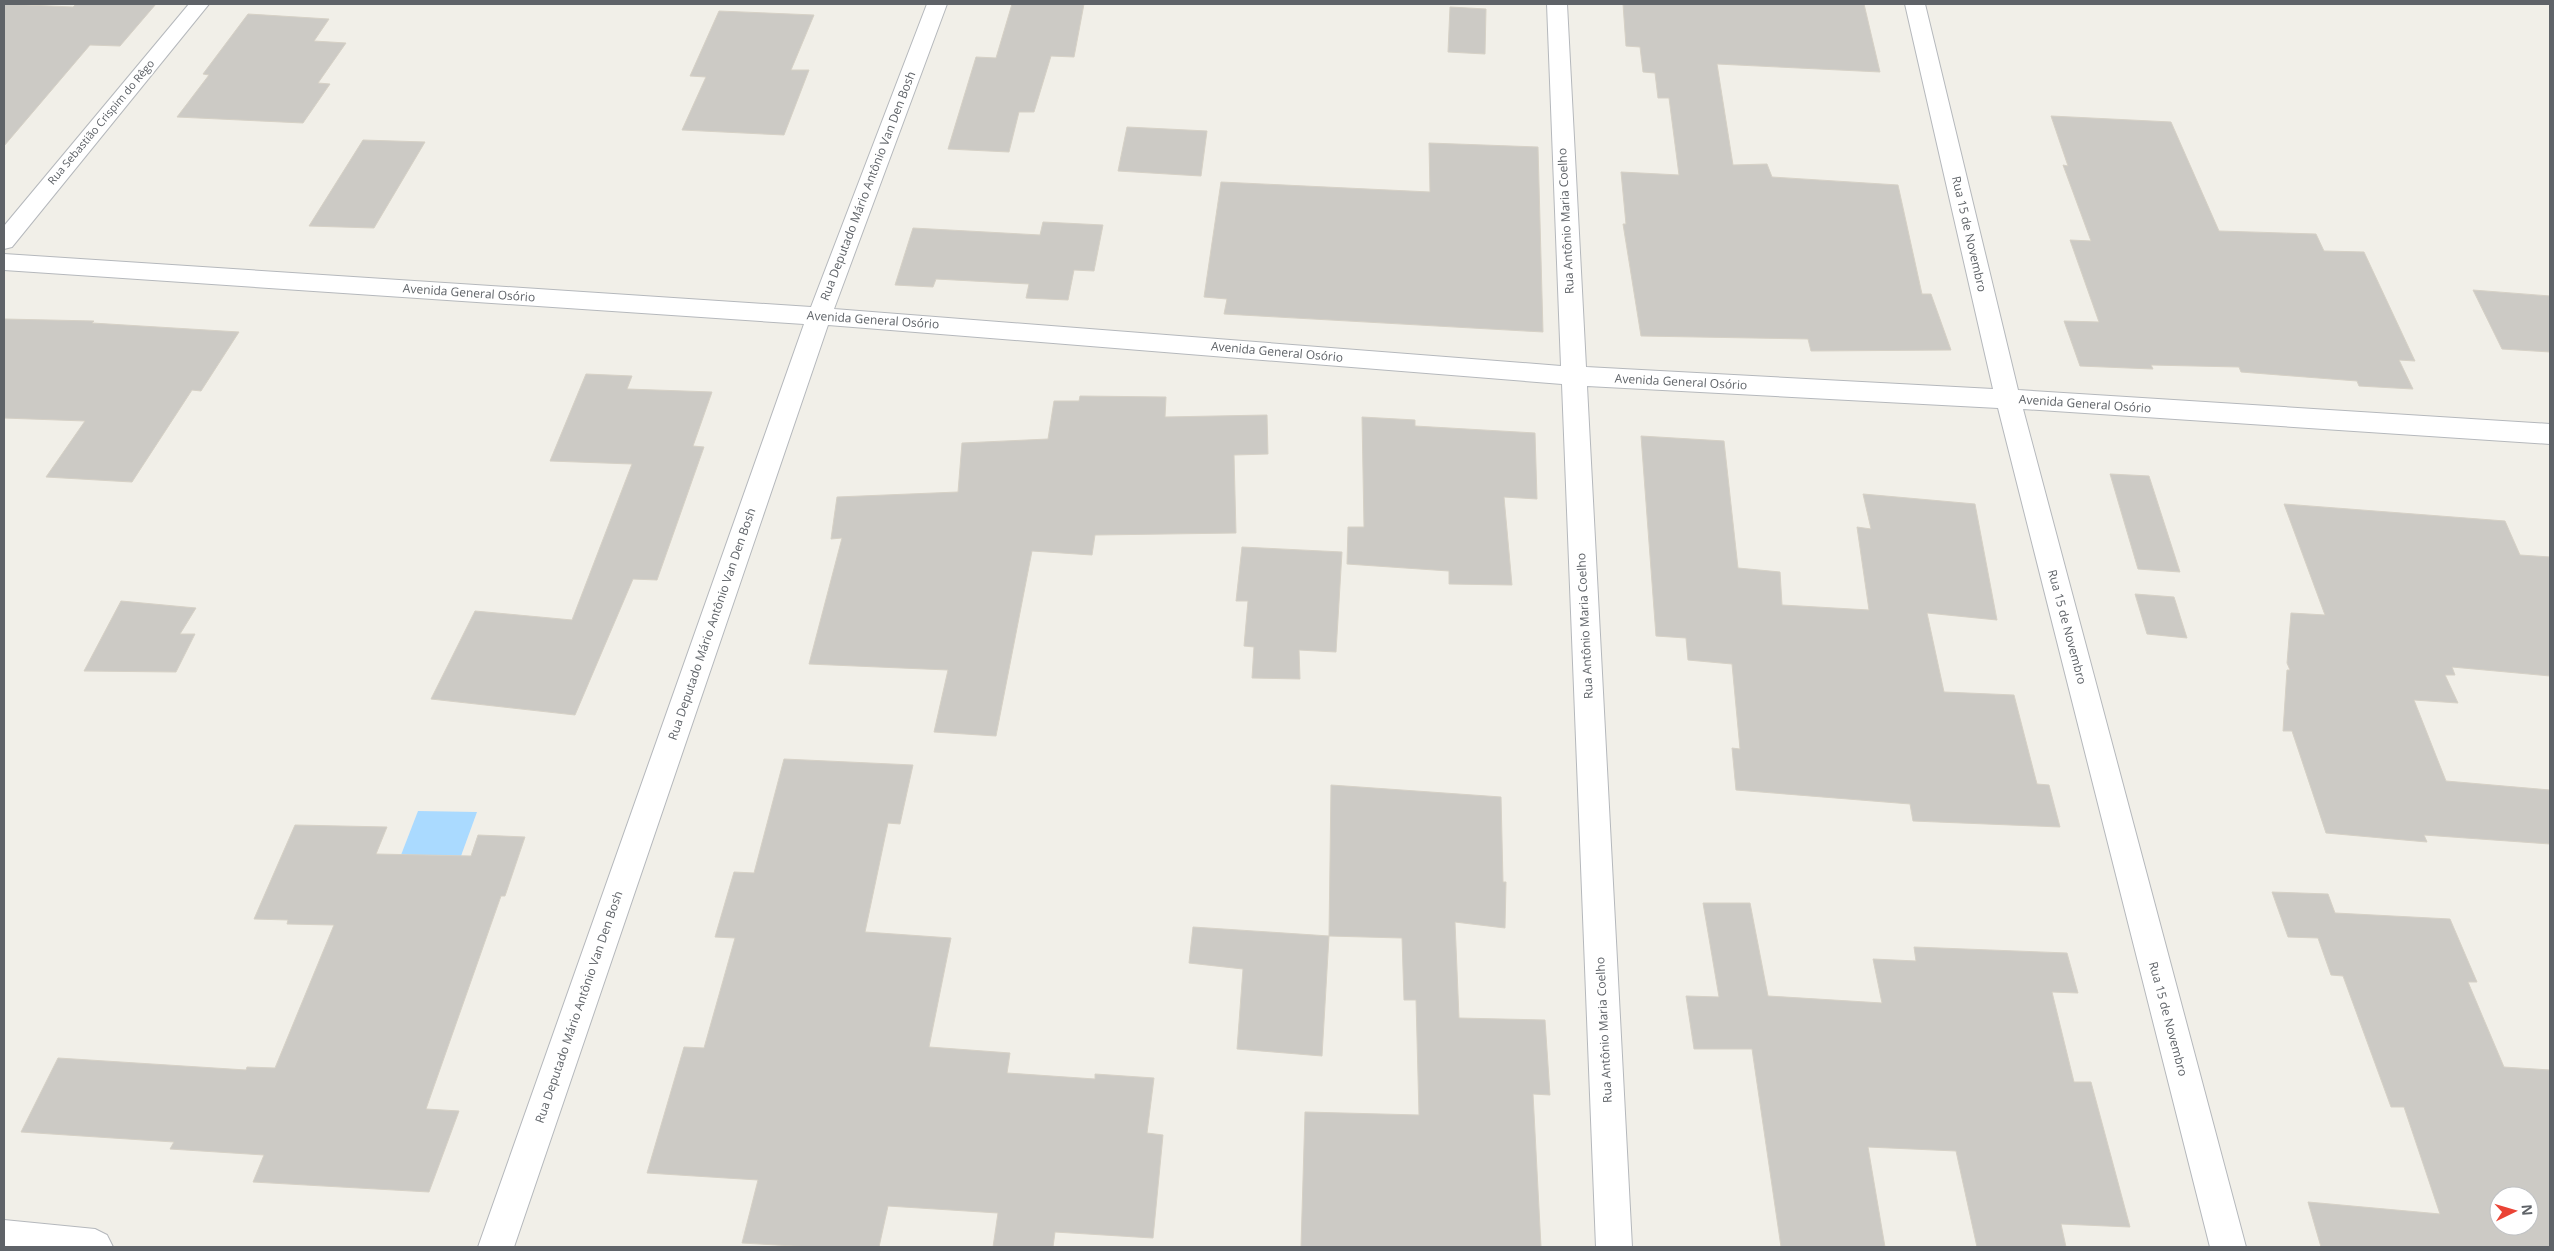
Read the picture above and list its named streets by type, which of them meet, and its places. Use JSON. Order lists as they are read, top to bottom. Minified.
{"streets":{"street":["Rua Sebastião Crispim do Rêgo","Rua Deputado Mário Antônio Van Den Bosh","Rua Antônio Maria Coelho","Rua 15 de Novembro","Avenida General Osório"]},"crossings":[["Rua Deputado Mário Antônio Van Den Bosh","Avenida General Osório"],["Rua Antônio Maria Coelho","Avenida General Osório"],["Rua 15 de Novembro","Avenida General Osório"]],"north":"right"}
